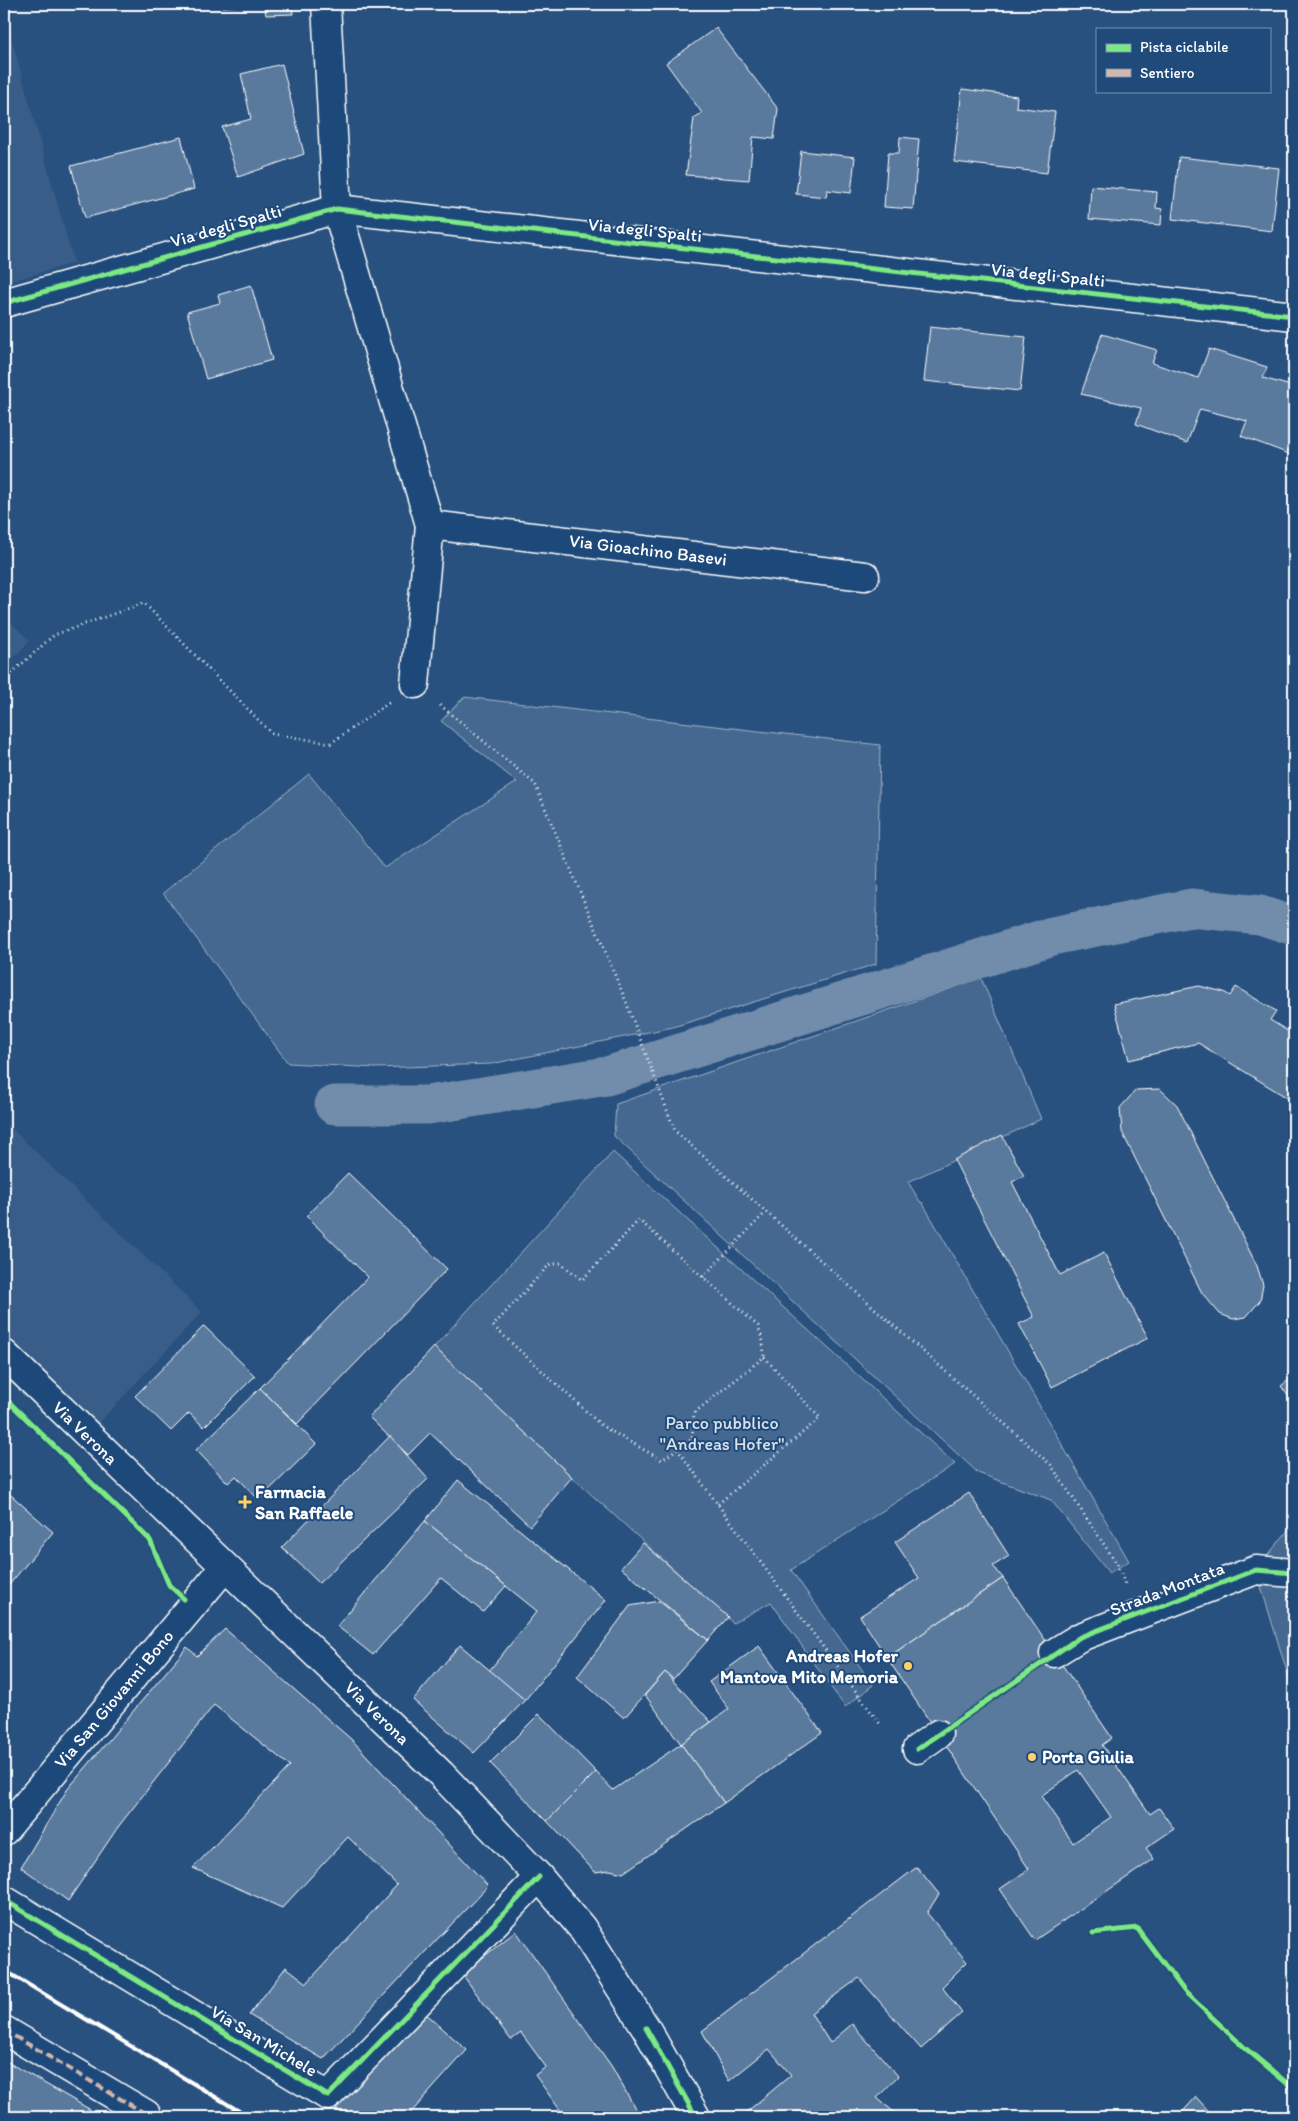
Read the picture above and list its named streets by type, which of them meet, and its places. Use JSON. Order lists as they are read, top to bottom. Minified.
{"streets":{"street":["Via degli Spalti","Via Gioachino Basevi","Via Verona","Strada Montata","Via San Giovanni Bono","Via San Michele"]},"crossings":[["Via Verona","Via San Giovanni Bono"],["Via Verona","Via San Michele"]],"parks":["Parco pubblico \"Andreas Hofer\""],"places":{"health":["Farmacia San Raffaele"],"other":["Andreas Hofer Mantova Mito Memoria","Porta Giulia"]},"legend":["Pista ciclabile","Sentiero"]}
